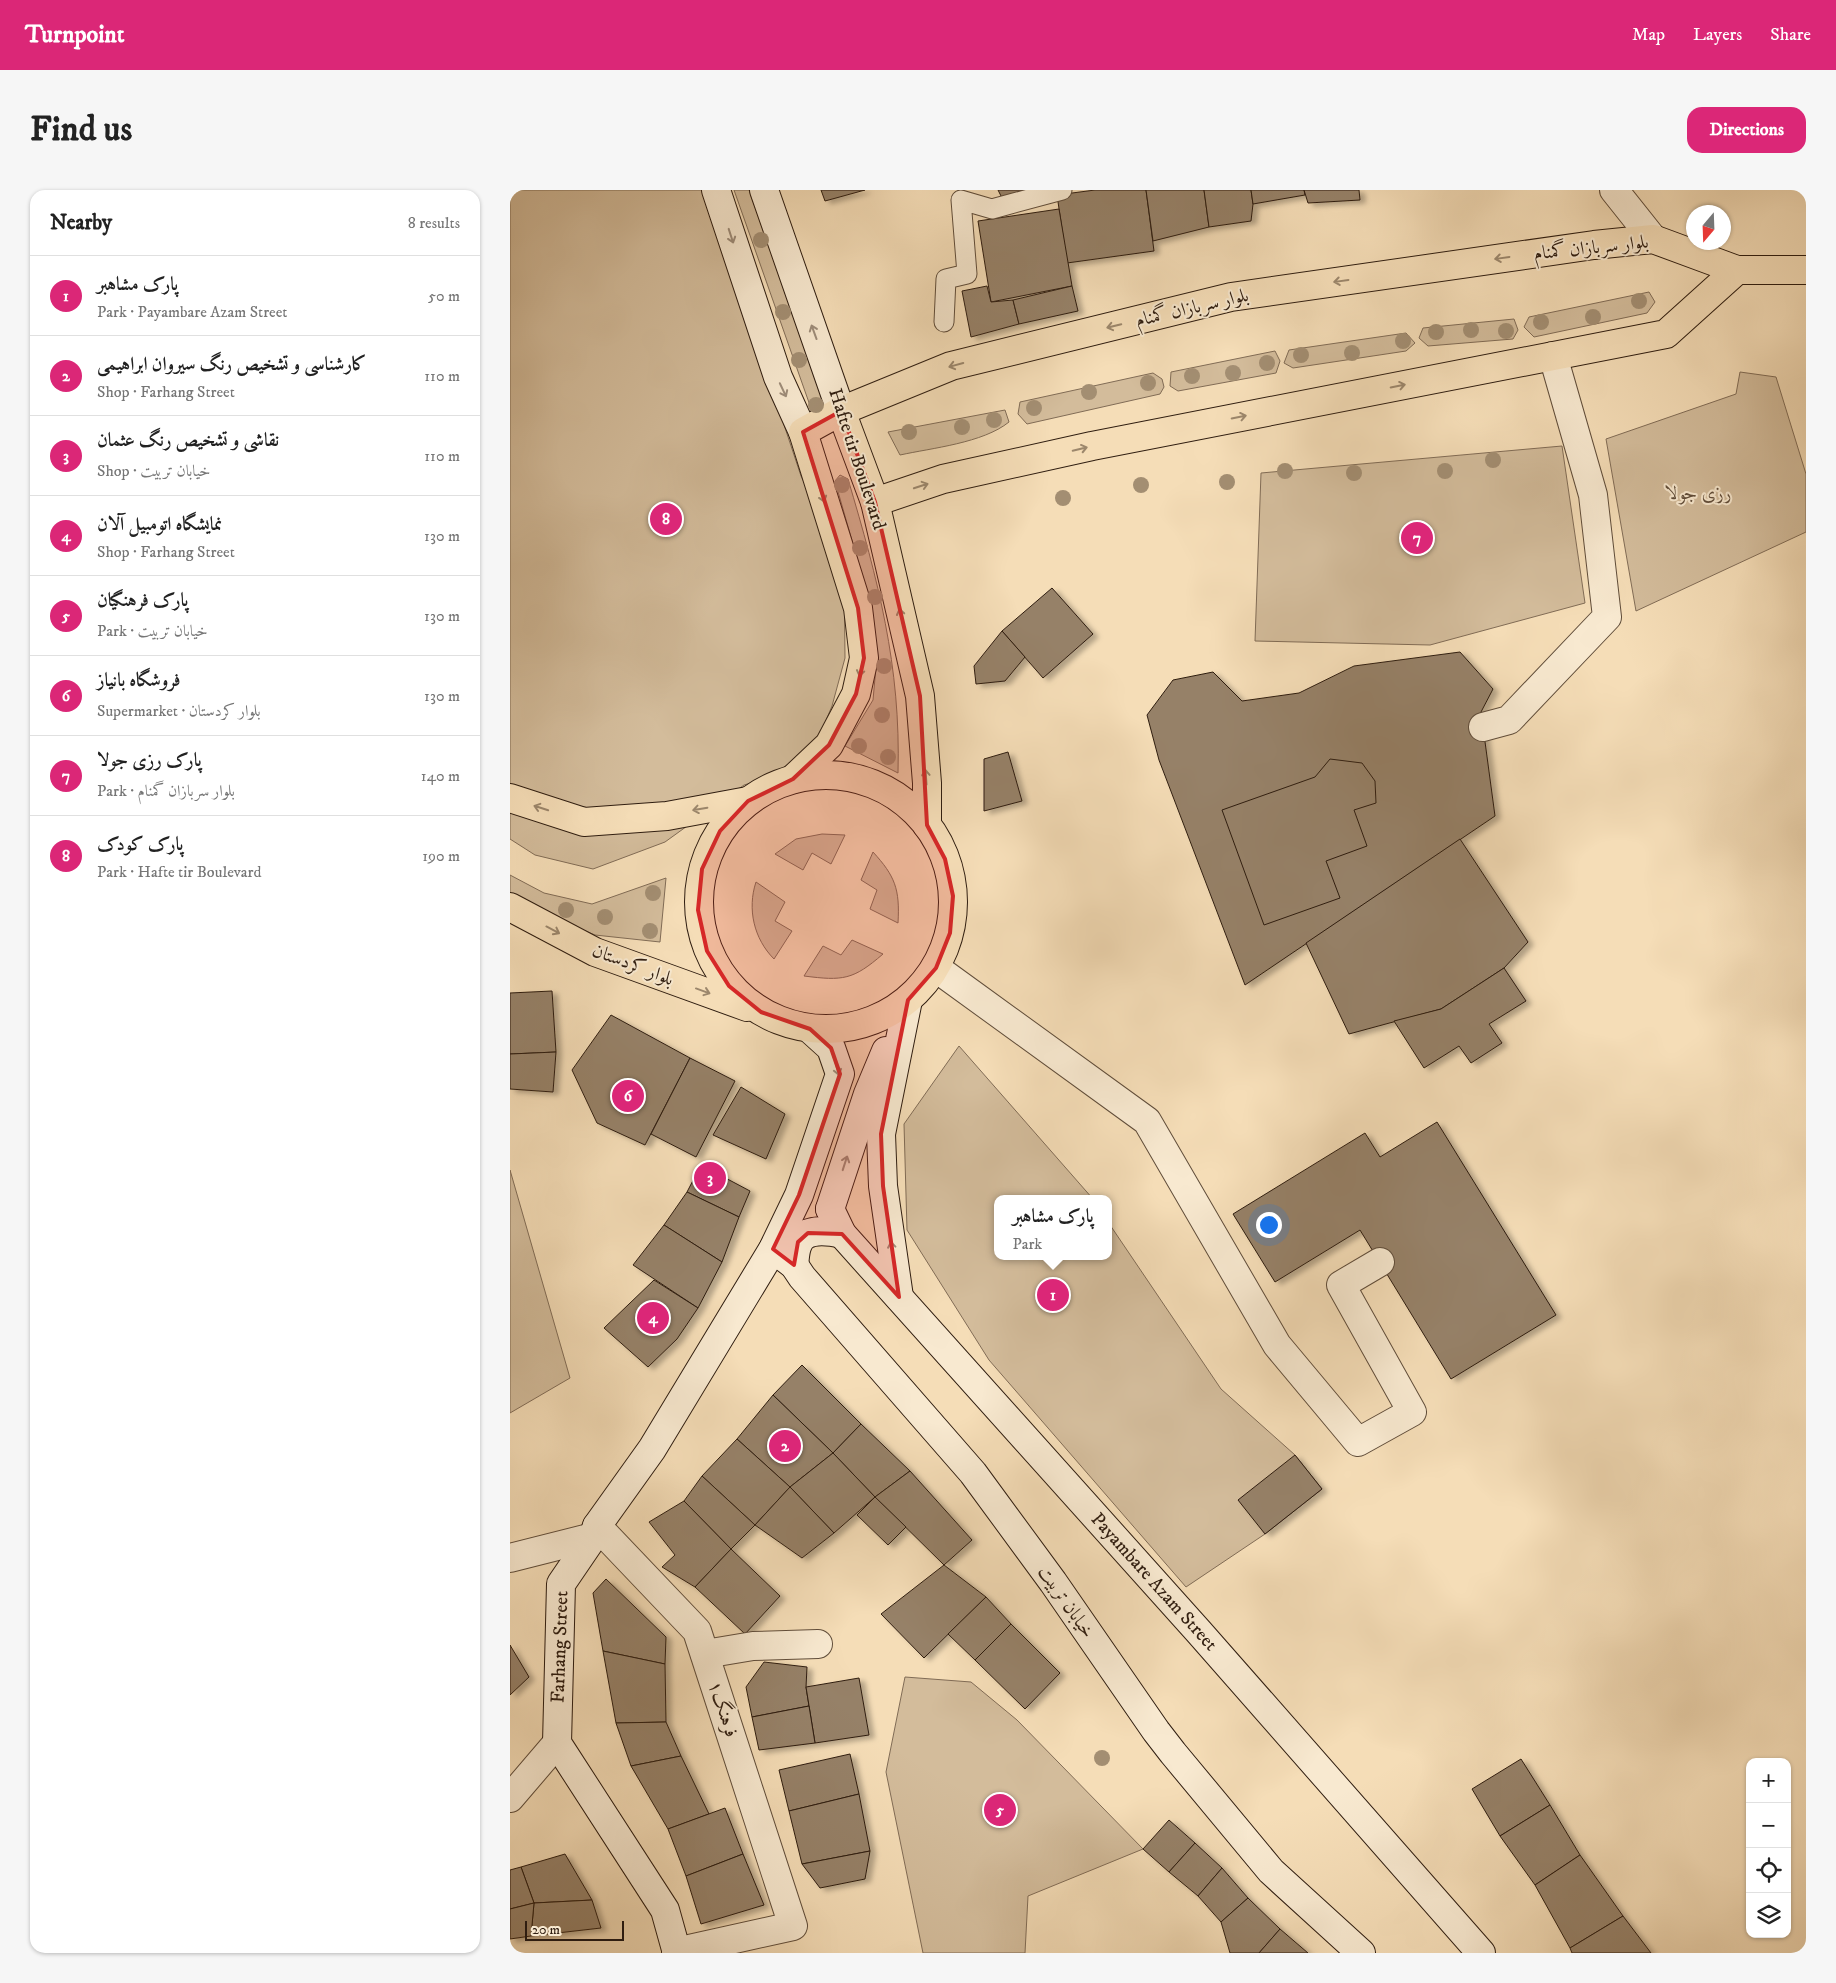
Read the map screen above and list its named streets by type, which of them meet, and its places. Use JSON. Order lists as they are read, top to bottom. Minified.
{"streets":{"main road":["بلوار سربازان گمنام","Hafte tir Boulevard","بلوار کردستان","Payambare Azam Street","خیابان تربیت","Farhang Street","فرهنگ۱"]},"crossings":[["بلوار سربازان گمنام","Hafte tir Boulevard"],["خیابان تربیت","Farhang Street"],["Farhang Street","فرهنگ۱"]],"parks":["رزی جولا"],"scale_bar":"20 m","north":"bottom","page":{"header":"Turnpoint","nav":["Map","Layers","Share"],"buttons":"Directions","title":"Find us","heading":["Nearby","8 results"],"list":[{"mark":"1","name":"پارک مشاهبر","note":"Park · Payambare Azam Street","value":"50 m"},{"mark":"2","name":"کارشناسی و تشخیص رنگ سیروان ابراهیمی","note":"Shop · Farhang Street","value":"110 m"},{"mark":"3","name":"نقاشی و تشخیص رنگ عثمان","note":"Shop · خیابان تربیت","value":"110 m"},{"mark":"4","name":"نمایشگاه اتومبیل آلان","note":"Shop · Farhang Street","value":"130 m"},{"mark":"5","name":"پارک فرهنگیان","note":"Park · خیابان تربیت","value":"130 m"},{"mark":"6","name":"فروشگاه بانیاز","note":"Supermarket · بلوار کردستان","value":"130 m"},{"mark":"7","name":"پارک رزی جولا","note":"Park · بلوار سربازان گمنام","value":"140 m"},{"mark":"8","name":"پارک کودک","note":"Park · Hafte tir Boulevard","value":"190 m"}],"pins":["8","7","6","3","1","4","2","5"],"popup":["پارک مشاهبر","Park"],"map_buttons":["+","−"],"scale":"20 m"}}
